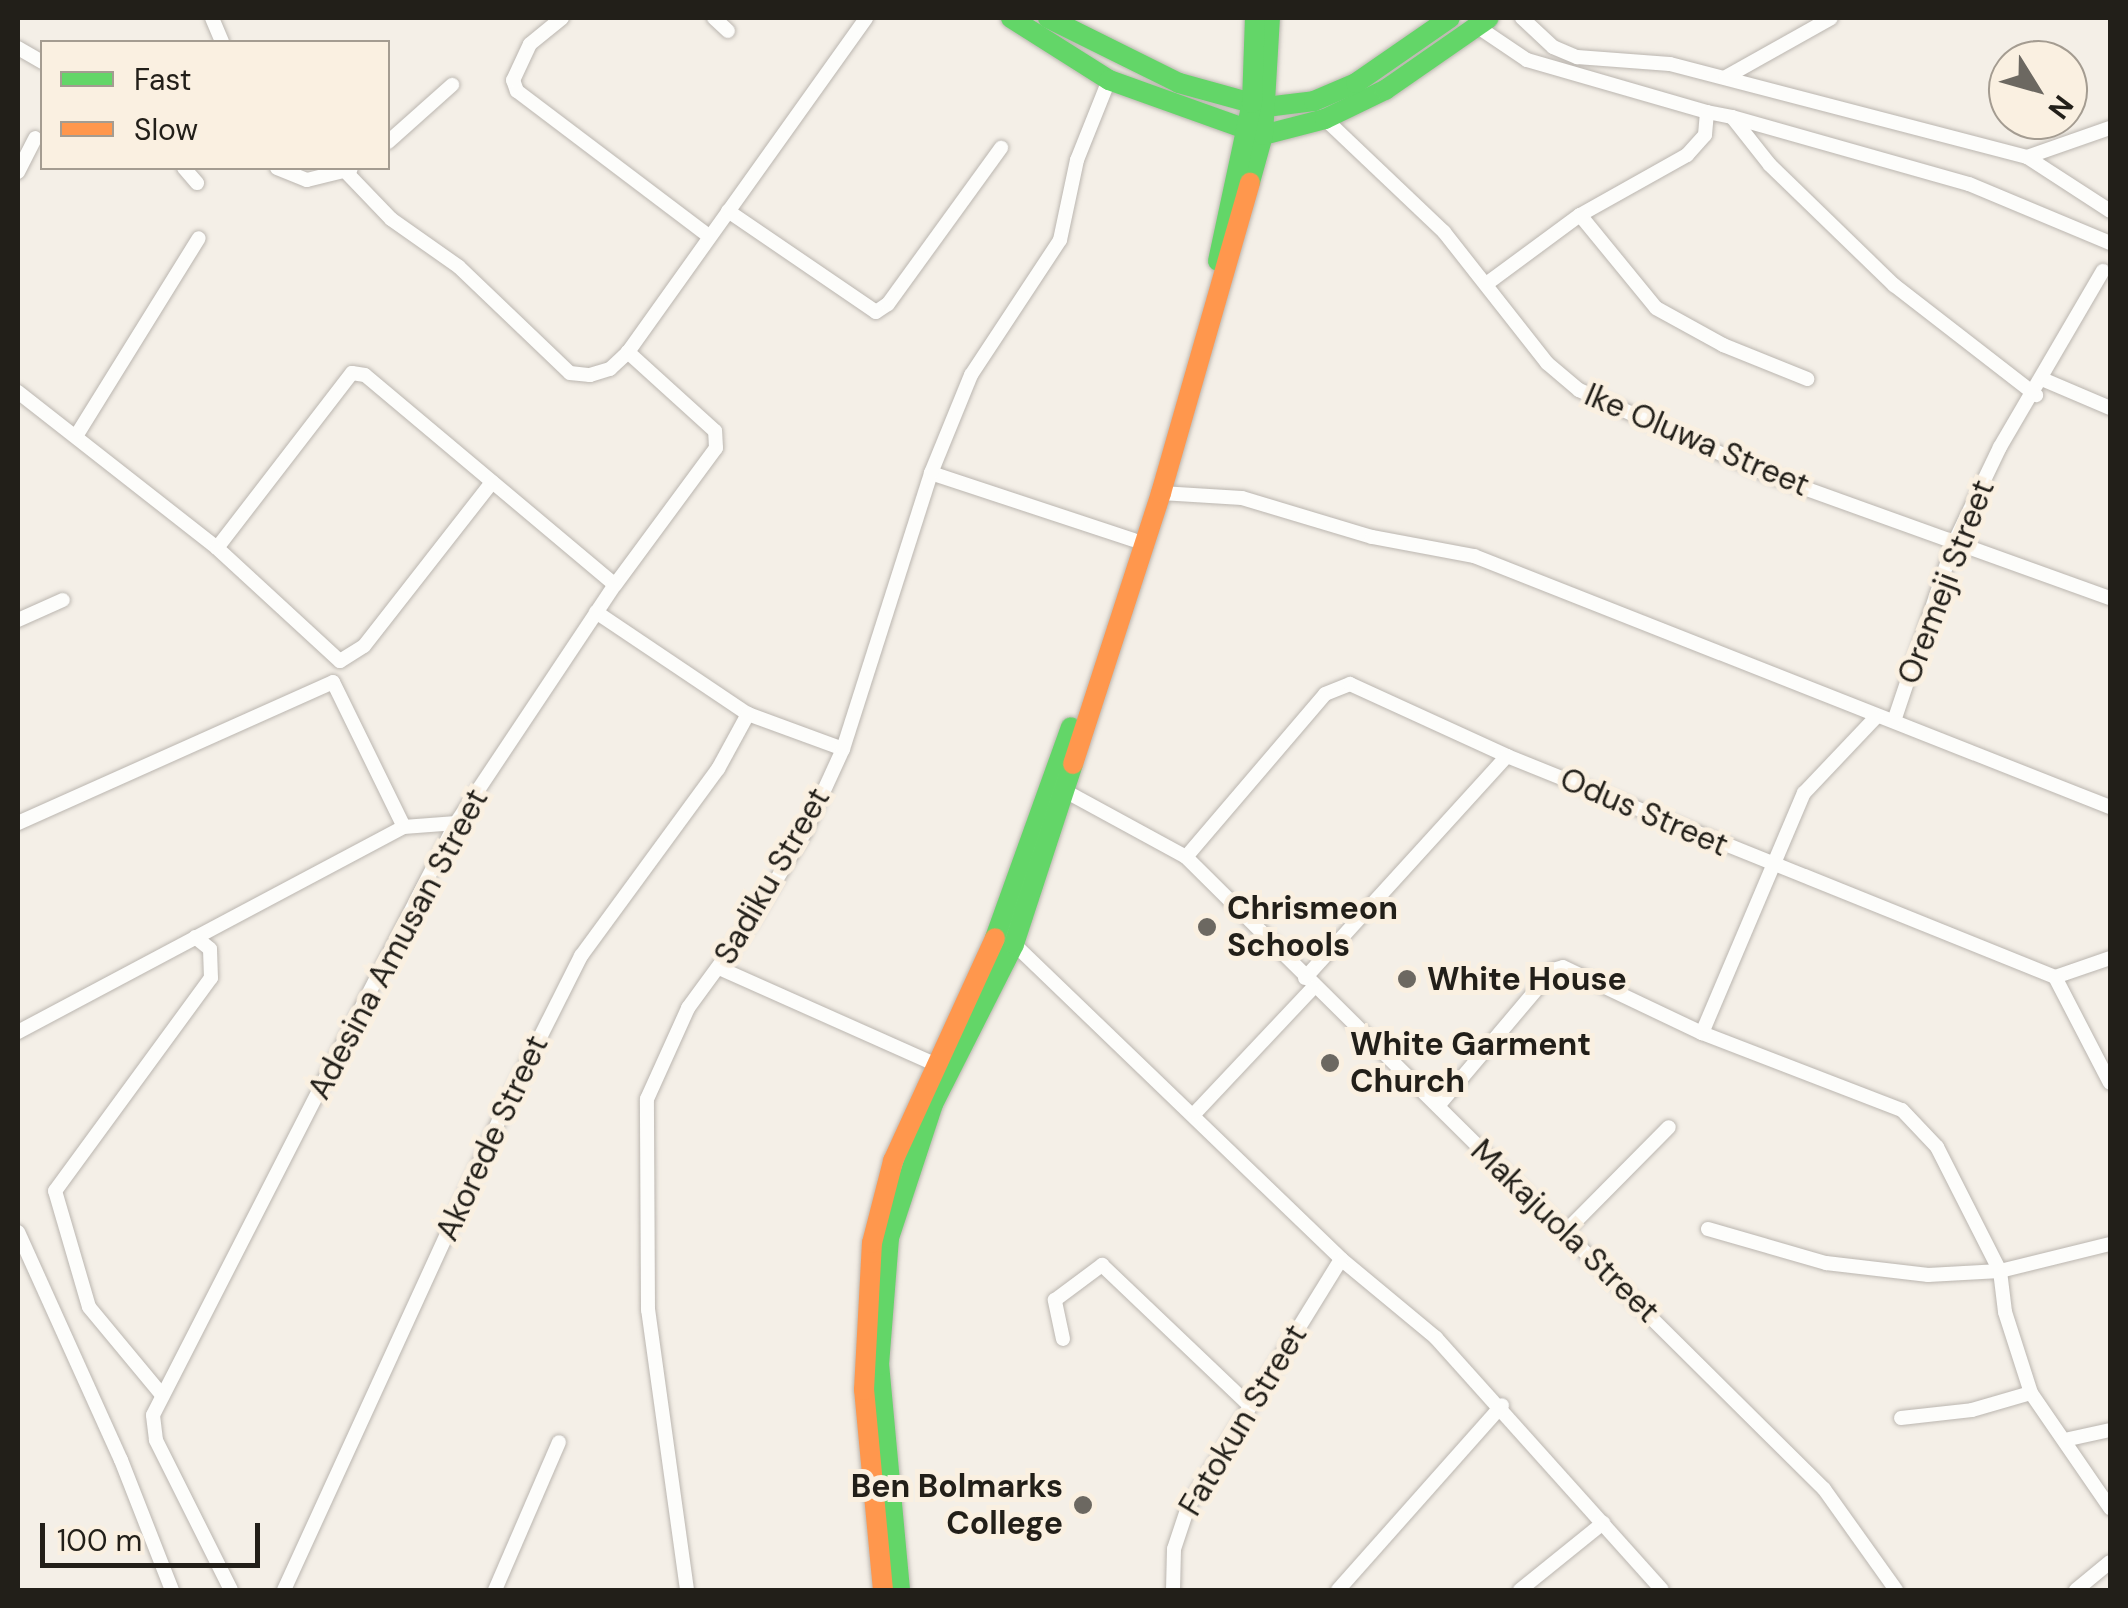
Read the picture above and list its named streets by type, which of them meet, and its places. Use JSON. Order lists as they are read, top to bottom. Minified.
{"streets":{"street":["Ike Oluwa Street","Oremeji Street","Odus Street","Sadiku Street","Adesina Amusan Street","Akorede Street","Makajuola Street","Fatokun Street"]},"crossings":[["Ike Oluwa Street","Oremeji Street"],["Odus Street","Makajuola Street"]],"places":["Chrismeon Schools","White House","White Garment Church","Ben Bolmarks College"],"legend":["Fast","Slow"],"scale_bar":"100 m","north":"bottom right"}
